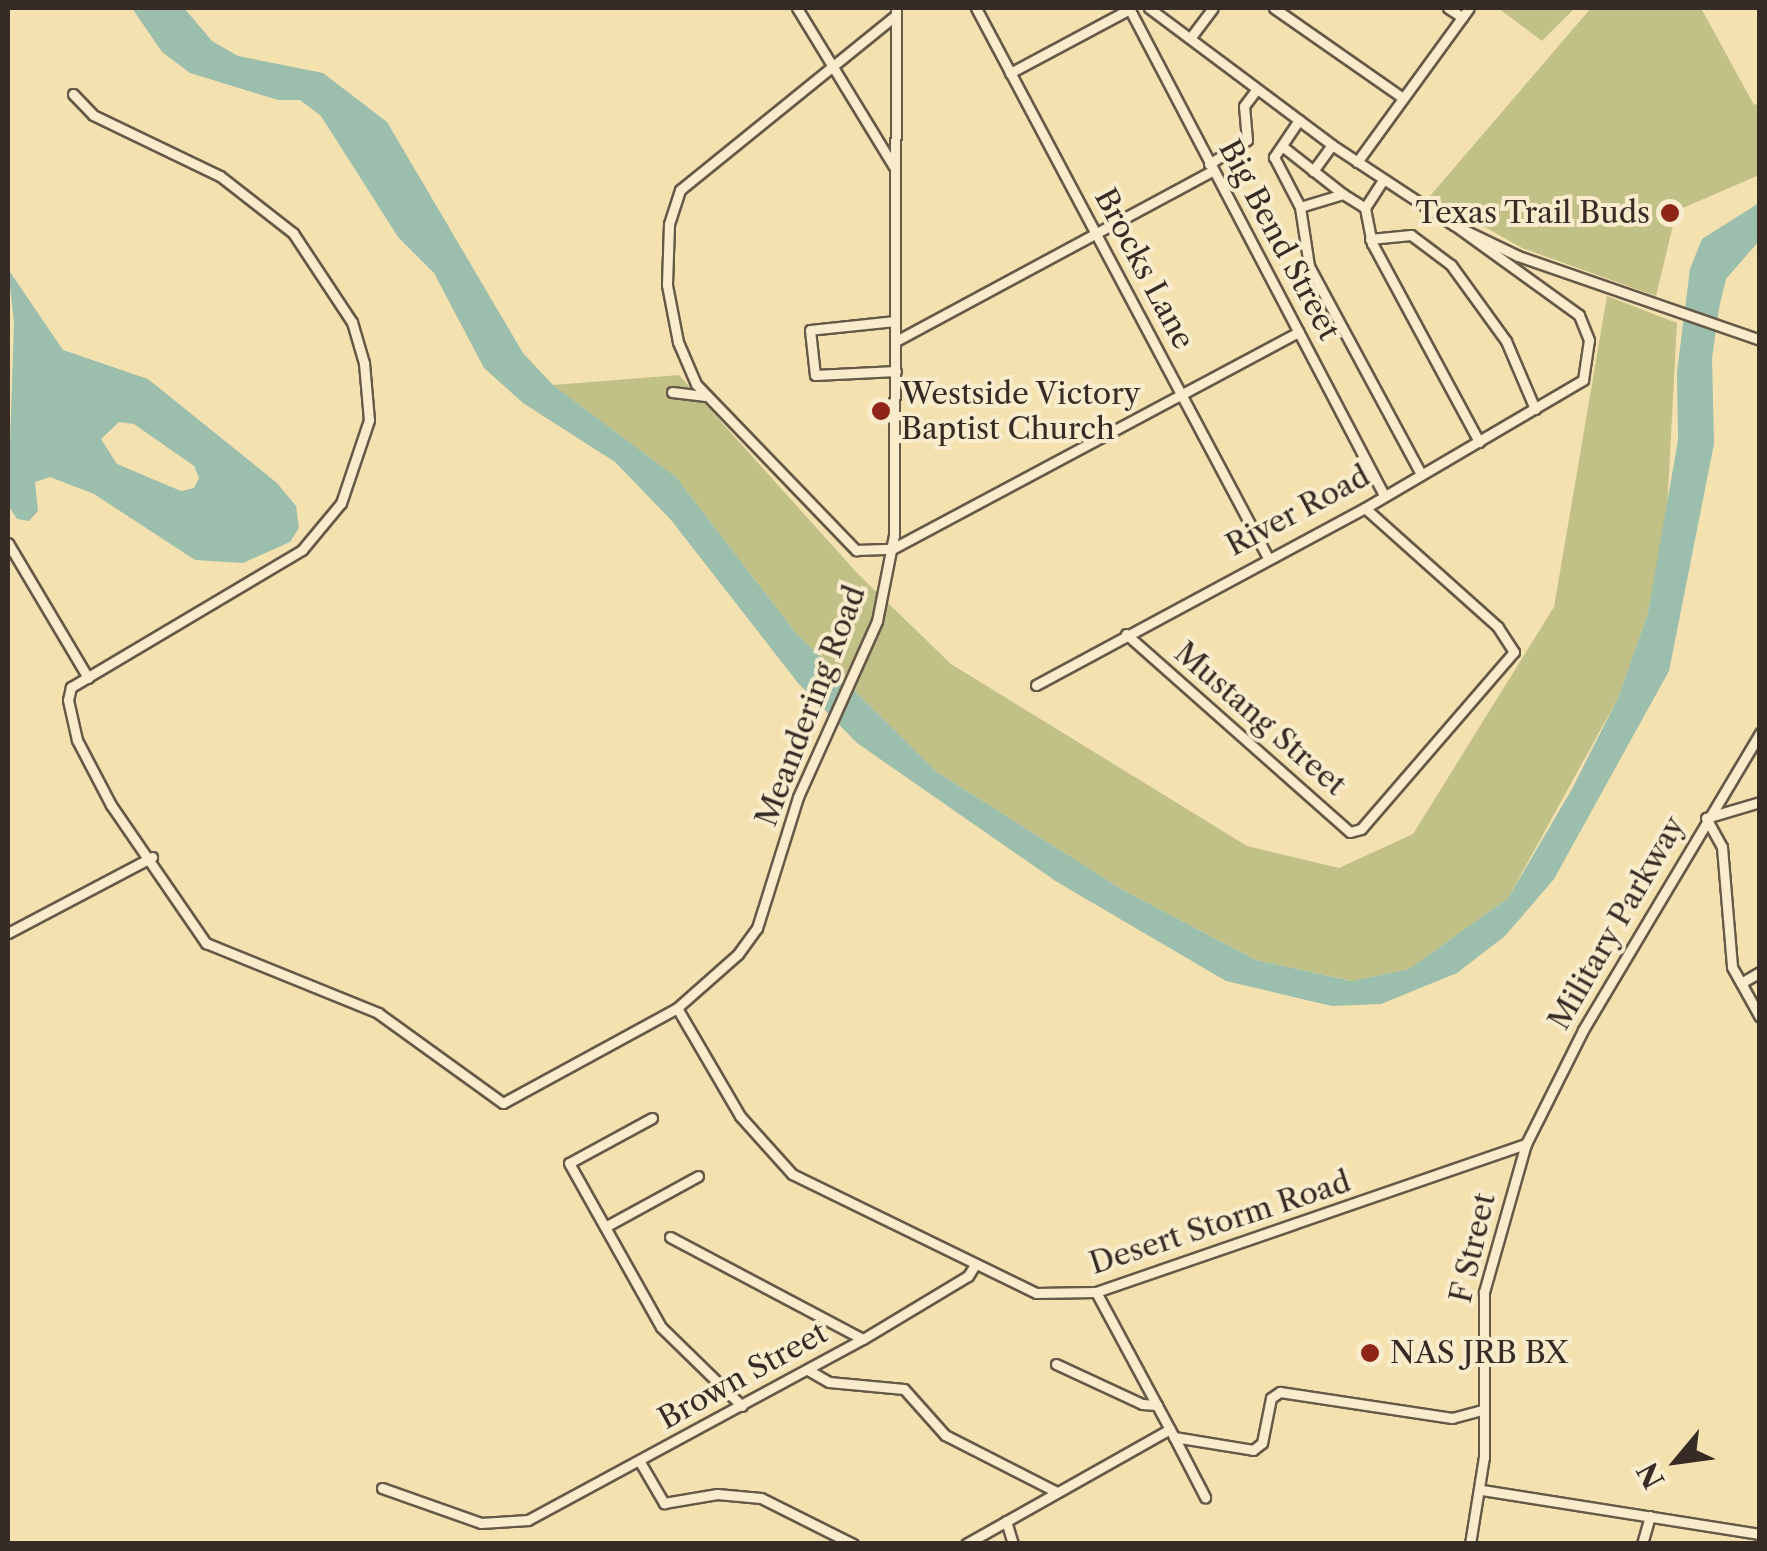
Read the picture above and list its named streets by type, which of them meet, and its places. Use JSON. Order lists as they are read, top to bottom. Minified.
{"streets":{"street":["Big Bend Street","Brocks Lane","River Road","Meandering Road","Mustang Street","Military Parkway","Desert Storm Road","F Street","Brown Street"]},"crossings":[["Big Bend Street","River Road"],["Brocks Lane","River Road"],["River Road","Mustang Street"],["Meandering Road","Desert Storm Road"],["Military Parkway","Desert Storm Road"],["Military Parkway","F Street"],["Desert Storm Road","F Street"],["Desert Storm Road","Brown Street"]],"places":["Texas Trail Buds","Westside Victory Baptist Church","NAS JRB BX"],"north":"bottom left"}
